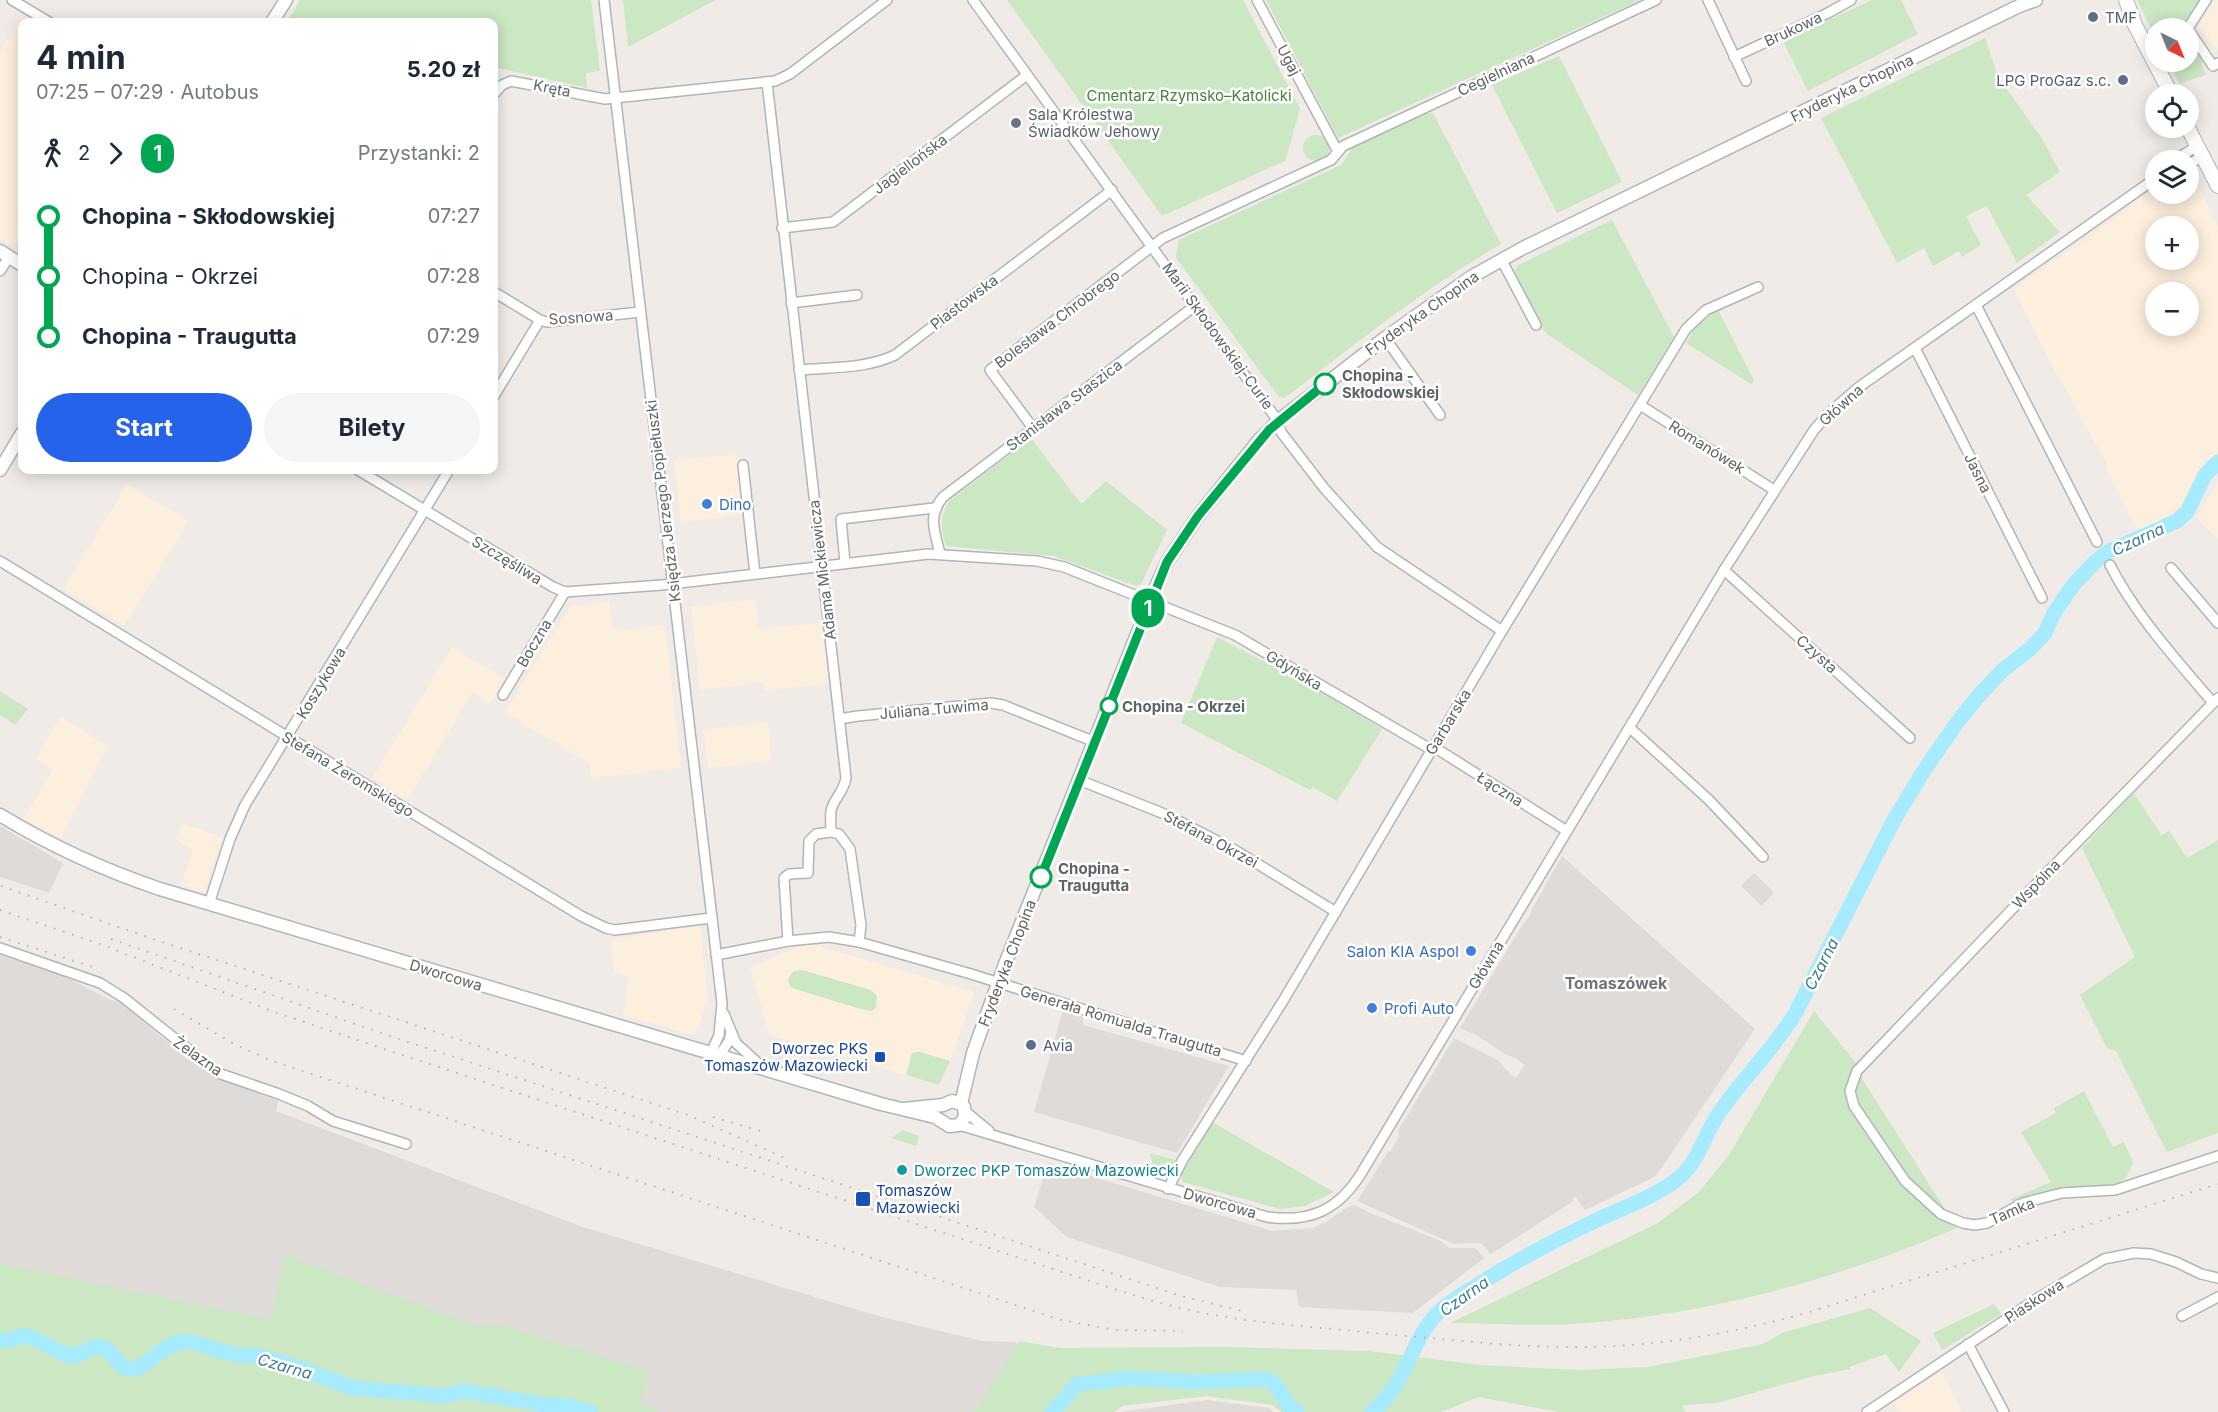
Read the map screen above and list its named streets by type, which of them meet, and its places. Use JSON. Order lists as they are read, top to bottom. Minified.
{"streets":{"street":["Brukowa","Ugaj","Cegielniana","Kręta","Fryderyka Chopina","Jagiellońska","Piastowska","Sosnowa","Bolesława Chrobrego","Marii Skłodowskiej-Curie","Stanisława Staszica","Główna","Romanówek","Jasna","Księdza Jerzego Popiełuszki","Szczęśliwa","Adama Mickiewicza","Boczna","Czysta","Gdyńska","Koszykowa","Juliana Tuwima","Garbarska","Stefana Żeromskiego","Łączna","Stefana Okrzei","Wspólna","Dworcowa","Generała Romualda Traugutta","Żelazna","Tamka","Piaskowa"]},"crossings":[["Ugaj","Cegielniana"],["Cegielniana","Bolesława Chrobrego"],["Cegielniana","Marii Skłodowskiej-Curie"],["Kręta","Księdza Jerzego Popiełuszki"],["Kręta","Adama Mickiewicza"],["Fryderyka Chopina","Marii Skłodowskiej-Curie"],["Fryderyka Chopina","Gdyńska"],["Fryderyka Chopina","Juliana Tuwima"],["Fryderyka Chopina","Stefana Okrzei"],["Fryderyka Chopina","Dworcowa"],["Fryderyka Chopina","Generała Romualda Traugutta"],["Jagiellońska","Marii Skłodowskiej-Curie"],["Jagiellońska","Adama Mickiewicza"],["Piastowska","Marii Skłodowskiej-Curie"],["Piastowska","Adama Mickiewicza"],["Sosnowa","Księdza Jerzego Popiełuszki"],["Bolesława Chrobrego","Marii Skłodowskiej-Curie"],["Bolesława Chrobrego","Stanisława Staszica"],["Marii Skłodowskiej-Curie","Stanisława Staszica"],["Marii Skłodowskiej-Curie","Garbarska"],["Główna","Romanówek"],["Główna","Jasna"],["Główna","Czysta"],["Główna","Łączna"],["Główna","Dworcowa"],["Romanówek","Garbarska"],["Księdza Jerzego Popiełuszki","Gdyńska"],["Księdza Jerzego Popiełuszki","Stefana Żeromskiego"],["Księdza Jerzego Popiełuszki","Dworcowa"],["Księdza Jerzego Popiełuszki","Generała Romualda Traugutta"],["Szczęśliwa","Boczna"],["Szczęśliwa","Koszykowa"],["Adama Mickiewicza","Gdyńska"],["Adama Mickiewicza","Juliana Tuwima"],["Gdyńska","Garbarska"],["Gdyńska","Łączna"],["Koszykowa","Stefana Żeromskiego"],["Koszykowa","Dworcowa"],["Garbarska","Łączna"],["Garbarska","Stefana Okrzei"],["Garbarska","Dworcowa"],["Garbarska","Generała Romualda Traugutta"],["Wspólna","Tamka"]],"districts":["Tomaszówek"],"water":["Czarna"],"parks":["Cmentarz Rzymsko–Katolicki"],"places":{"other":["TMF","LPG ProGaz s.c.","Sala Królestwa Świadków Jehowy","Chopina - Skłodowskiej","Dino","Chopina - Okrzei","Chopina - Traugutta","Salon KIA Aspol","Profi Auto","Avia","Dworzec PKP Tomaszów Mazowiecki"],"transit":["Dworzec PKS Tomaszów Mazowiecki","Tomaszów Mazowiecki"]},"lines":["bus line 1"],"north":"bottom right","page":{"on_map":"1","map_buttons":["+","−"],"heading":["4 min","07:25 – 07:29 · Autobus","5.20 zł"],"legs":["2","1","Przystanki: 2"],"list":[{"name":"Chopina - Skłodowskiej","value":"07:27"},{"name":"Chopina - Okrzei","value":"07:28"},{"name":"Chopina - Traugutta","value":"07:29"}],"buttons":["Start","Bilety"]}}
